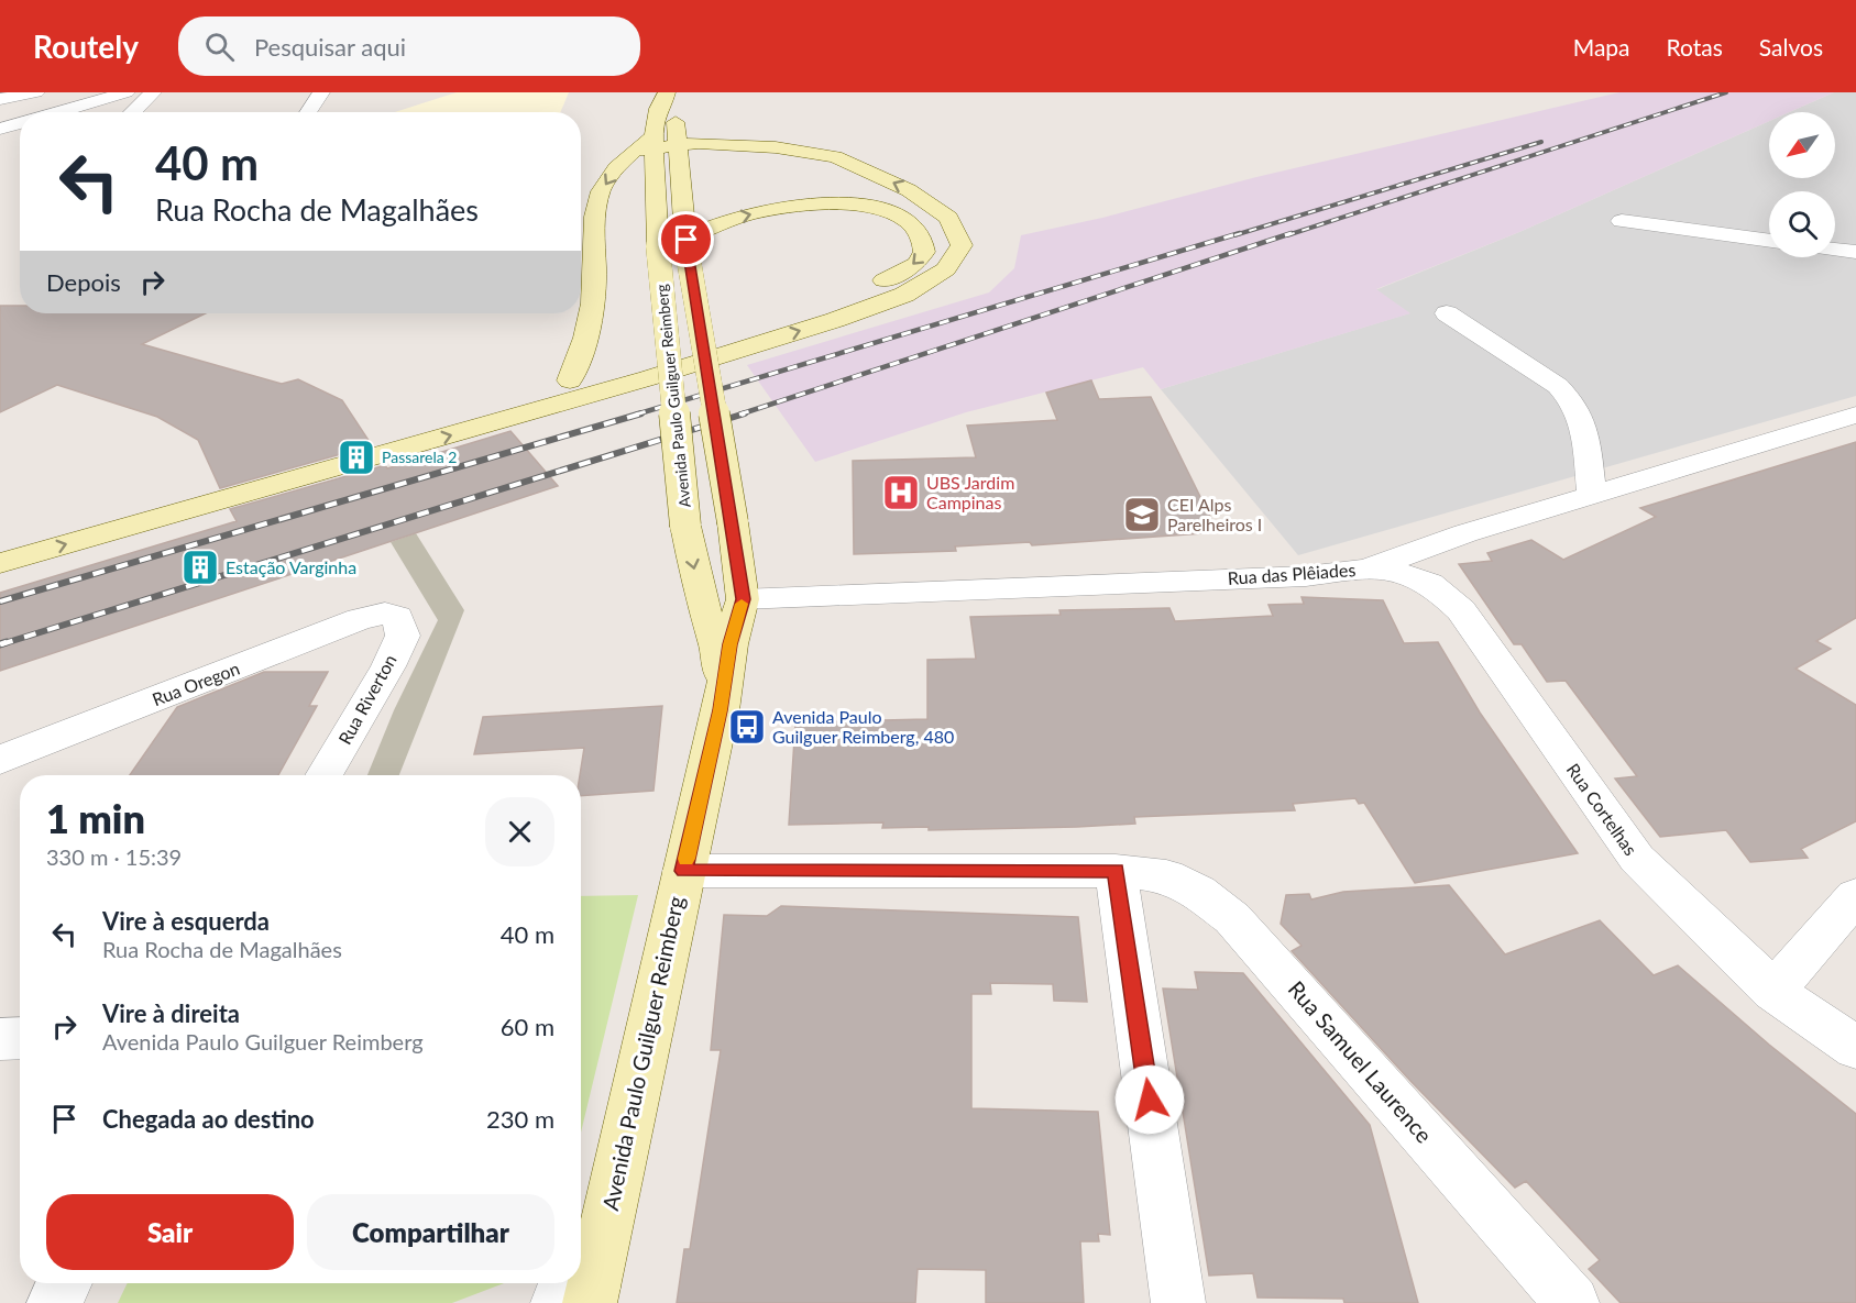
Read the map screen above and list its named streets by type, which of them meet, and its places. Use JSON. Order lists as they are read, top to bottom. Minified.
{"streets":{"main road":["Avenida Paulo Guilguer Reimberg"],"street":["Rua das Plêiades","Rua Oregon","Rua Riverton","Rua Cortelhas","Rua Samuel Laurence"]},"crossings":[["Avenida Paulo Guilguer Reimberg","Rua das Plêiades"],["Avenida Paulo Guilguer Reimberg","Rua Samuel Laurence"],["Rua das Plêiades","Rua Cortelhas"],["Rua Oregon","Rua Riverton"]],"places":{"building":["Passarela 2","Estação Varginha"],"hospital":["UBS Jardim Campinas"],"school or university":["CEI Alps Parelheiros I"],"bus stop":["Avenida Paulo Guilguer Reimberg, 480"]},"north":"bottom left","page":{"header":"Routely","search":"Pesquisar aqui","nav":["Mapa","Rotas","Salvos"],"turn":["40 m","Rua Rocha de Magalhães"],"then":"Depois","heading":["1 min","330 m · 15:39"],"list":[{"name":"Vire à esquerda","note":"Rua Rocha de Magalhães","value":"40 m"},{"name":"Vire à direita","note":"Avenida Paulo Guilguer Reimberg","value":"60 m"},{"name":"Chegada ao destino","value":"230 m"}],"buttons":["Sair","Compartilhar"]}}
